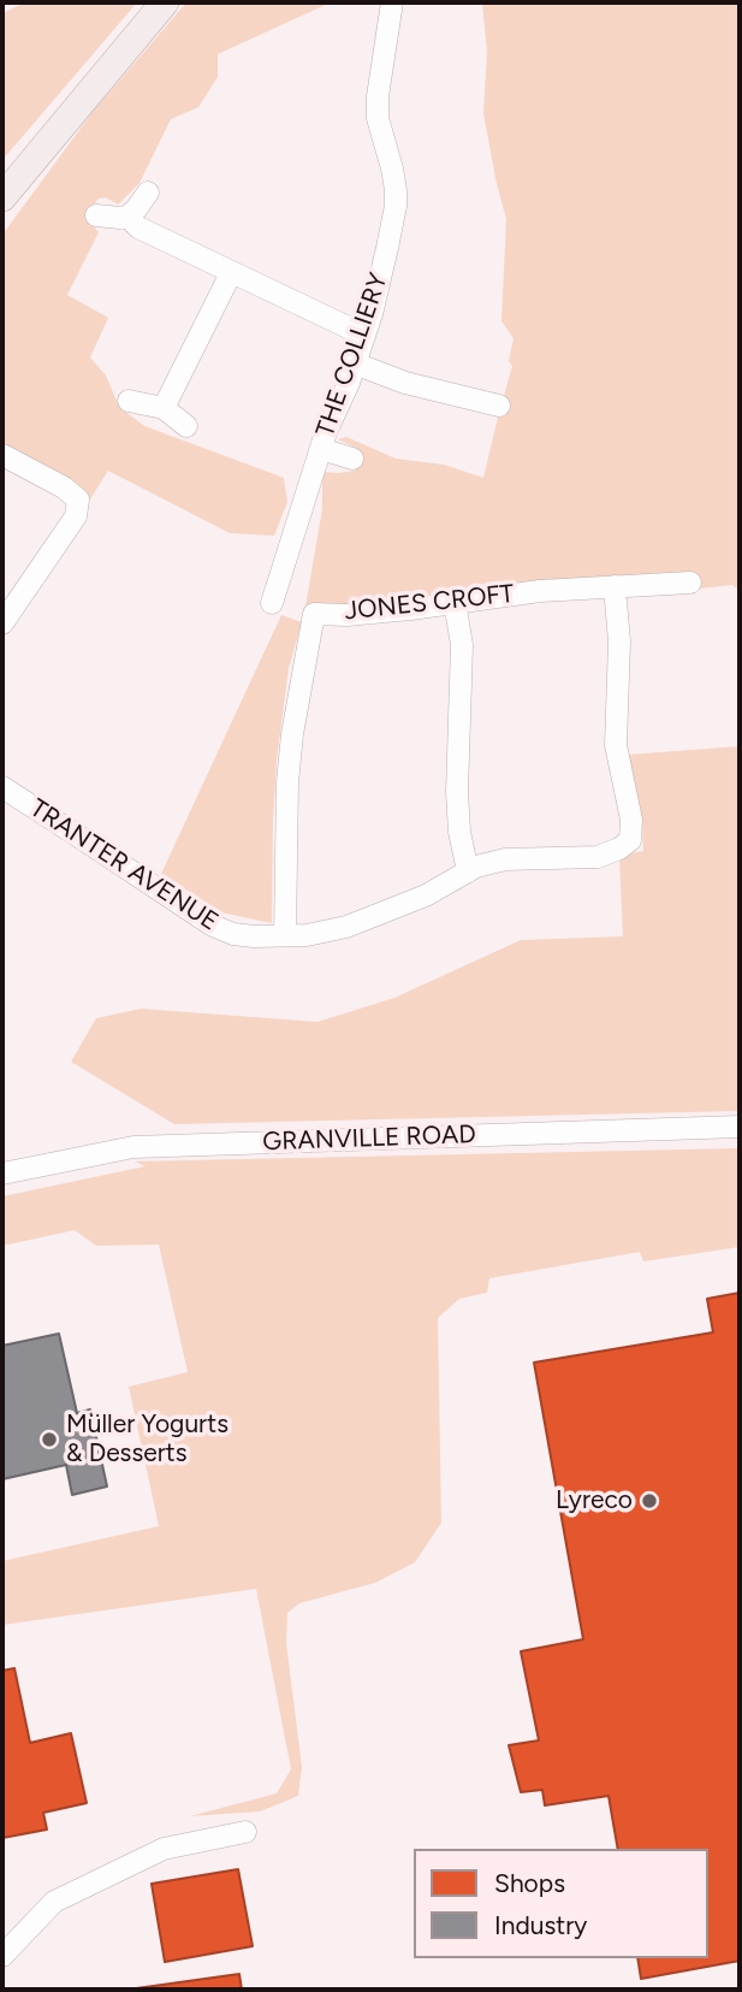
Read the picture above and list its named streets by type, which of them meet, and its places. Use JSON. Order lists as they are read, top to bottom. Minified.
{"streets":{"street":["THE COLLIERY","JONES CROFT","TRANTER AVENUE","GRANVILLE ROAD"]},"crossings":[["JONES CROFT","TRANTER AVENUE"]],"places":["Müller Yogurts & Desserts","Lyreco"],"legend":["Shops","Industry"]}
